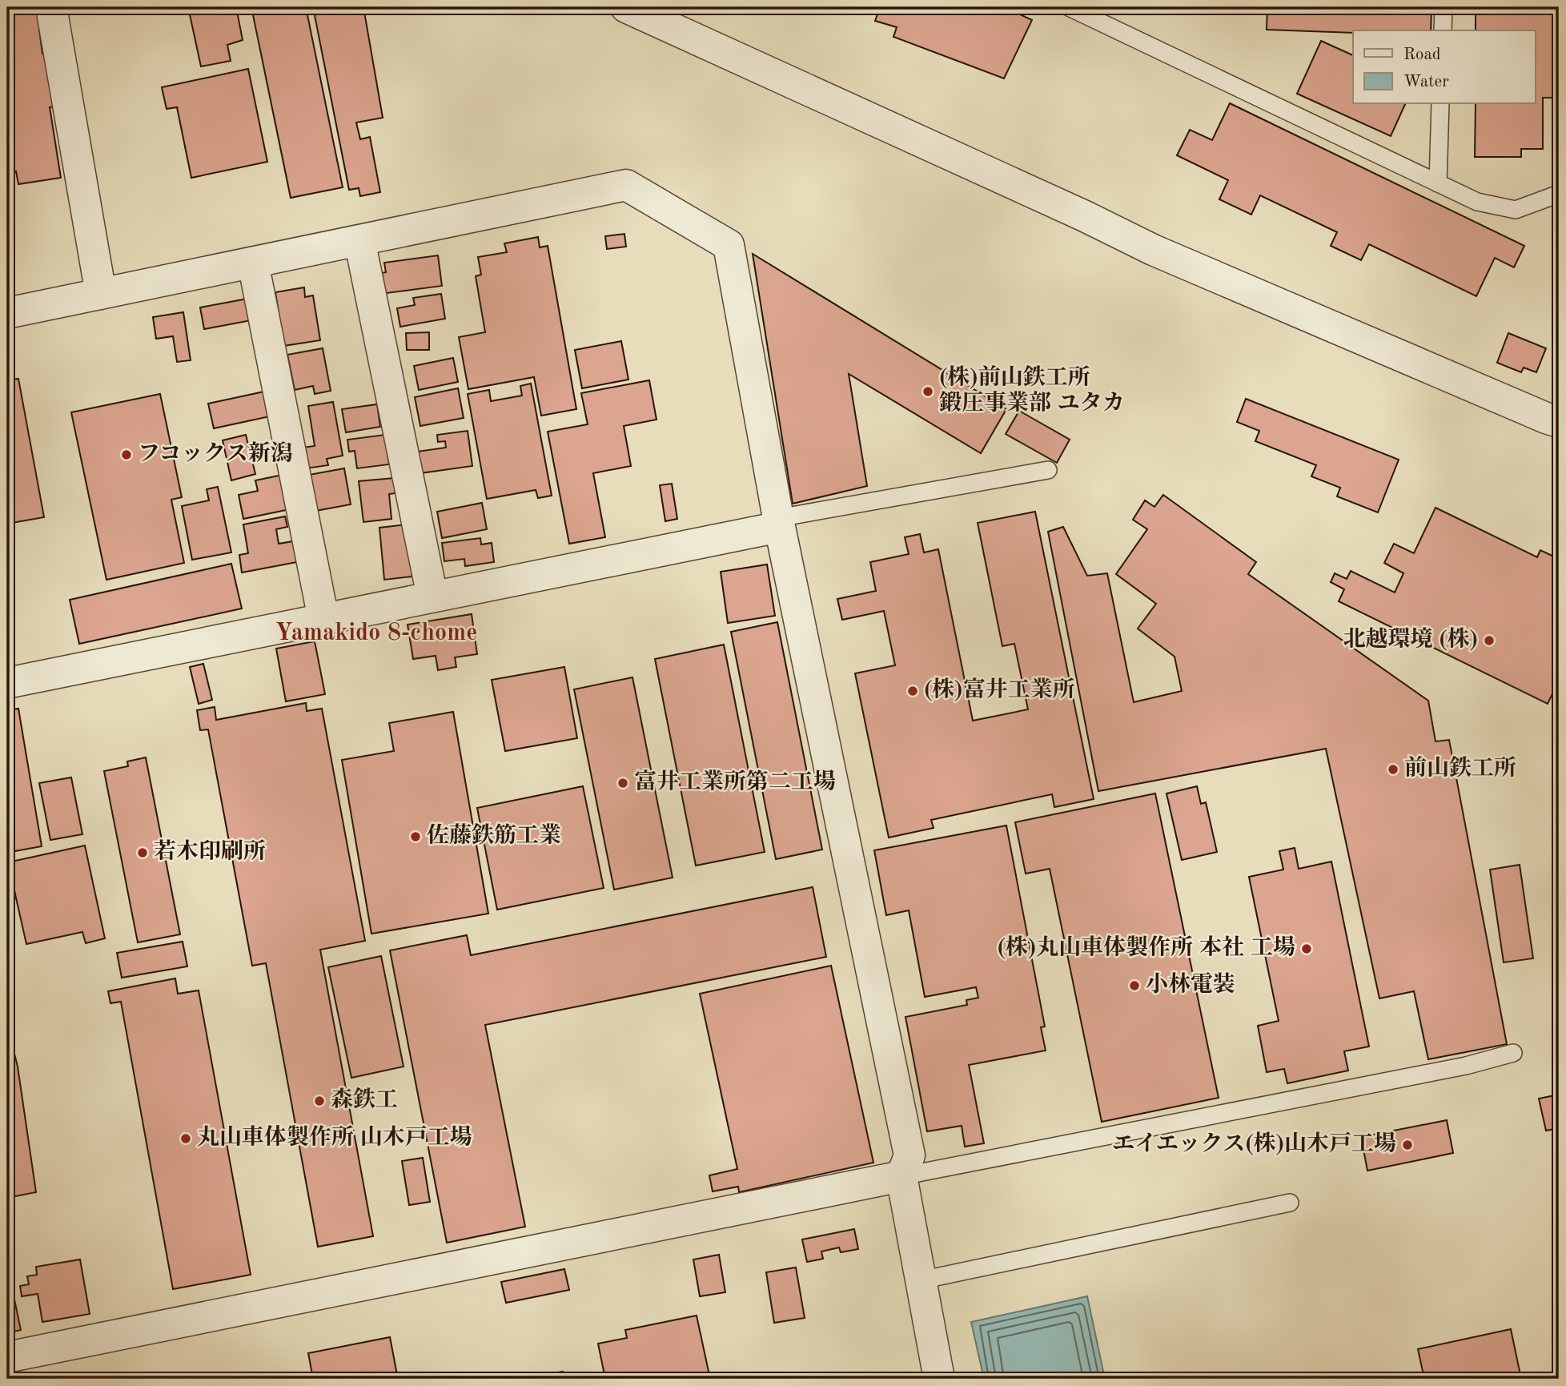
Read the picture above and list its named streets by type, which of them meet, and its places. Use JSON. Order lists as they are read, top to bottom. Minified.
{"districts":["Yamakido 8-chome"],"places":["(株)前山鉄工所 鍛圧事業部 ユタカ","フコックス新潟","北越環境 (株)","(株)富井工業所","前山鉄工所","富井工業所第二工場","佐藤鉄筋工業","若木印刷所","(株)丸山車体製作所 本社 工場","小林電装","森鉄工","丸山車体製作所 山木戸工場","エイエックス(株)山木戸工場"],"legend":["Road","Water"]}
